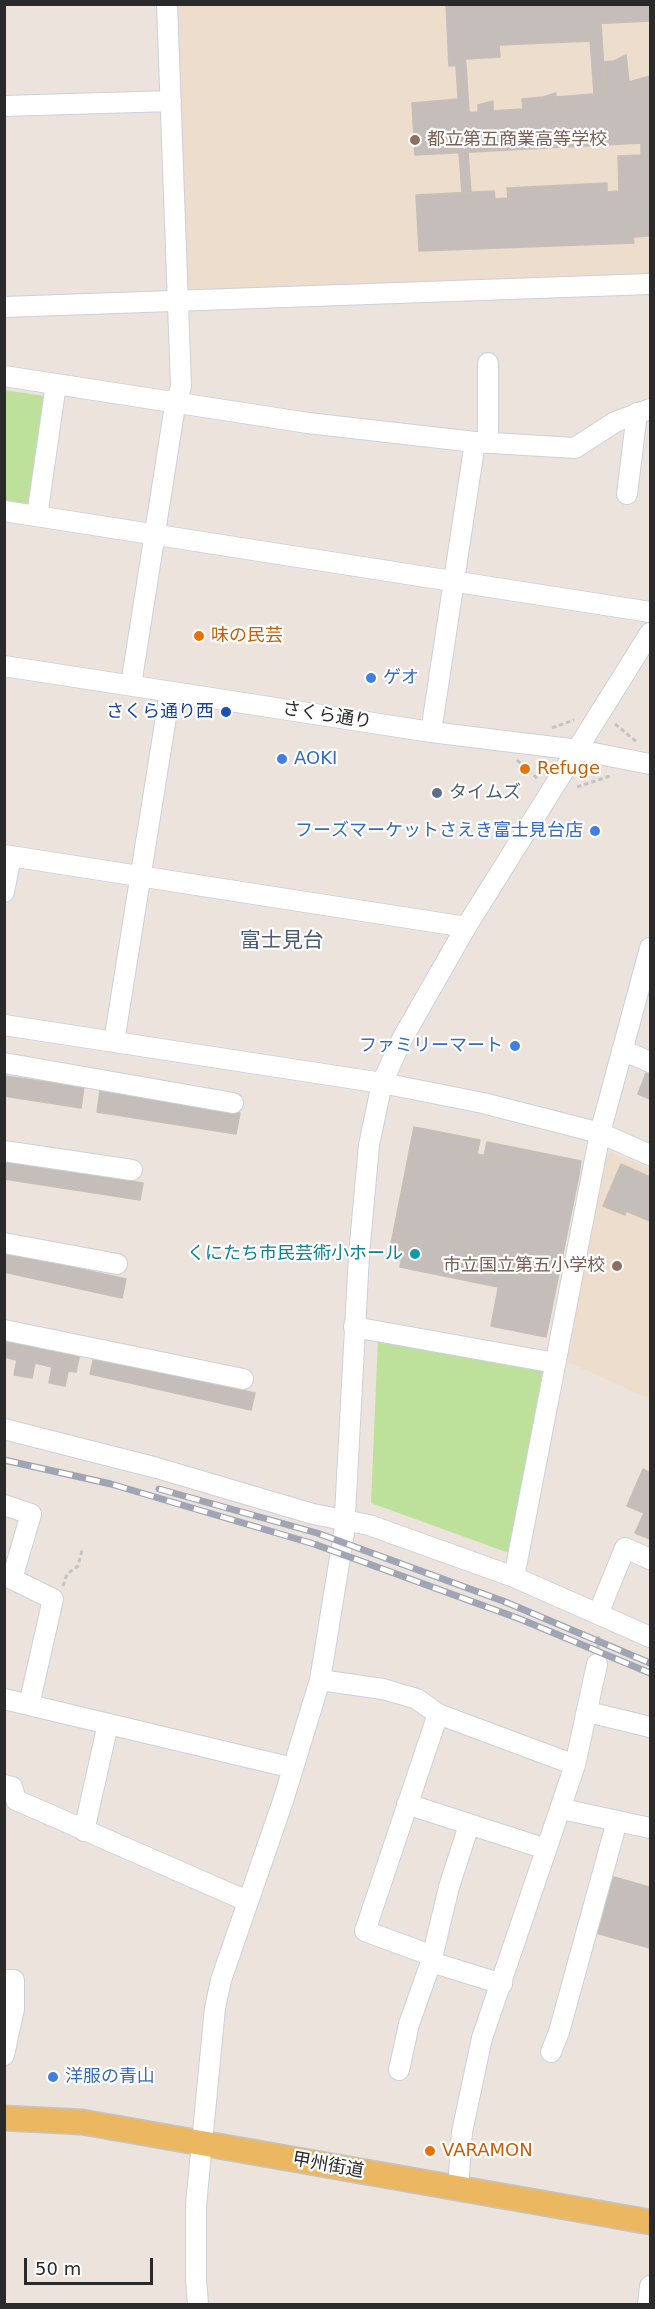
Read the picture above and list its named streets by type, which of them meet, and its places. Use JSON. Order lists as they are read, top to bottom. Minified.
{"streets":{"main road":["甲州街道"],"street":["さくら通り"]},"districts":["富士見台"],"places":["都立第五商業高等学校","味の民芸","ゲオ","さくら通り西","AOKI","Refuge","タイムズ","フーズマーケットさえき富士見台店","ファミリーマート","くにたち市民芸術小ホール","市立国立第五小学校","洋服の青山","VARAMON"],"scale_bar":"50 m"}
